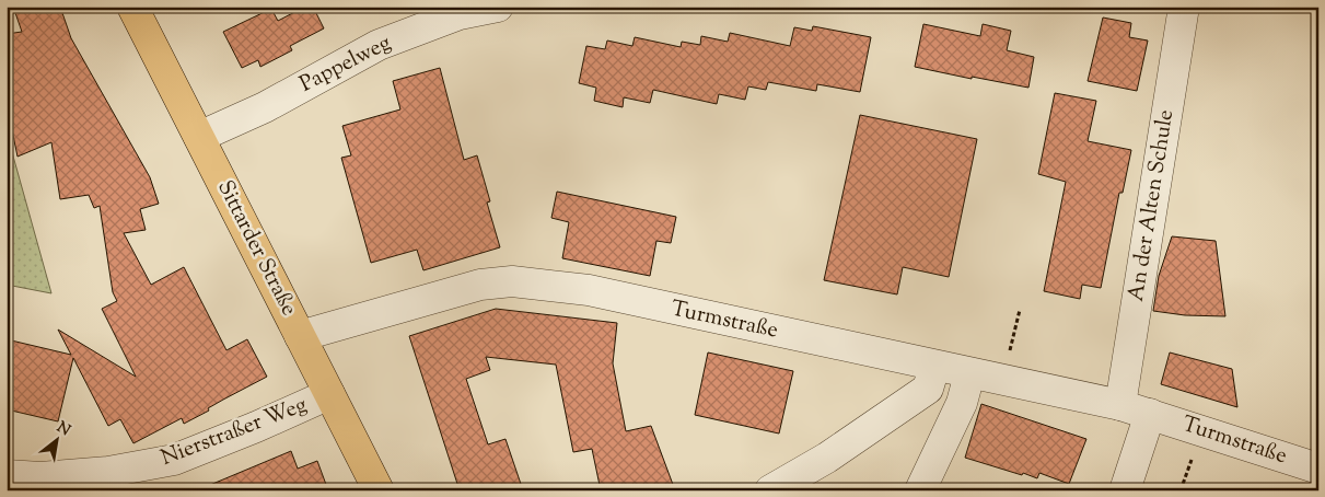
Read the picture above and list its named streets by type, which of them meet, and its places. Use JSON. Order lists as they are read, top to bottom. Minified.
{"streets":{"main road":["Sittarder Straße"],"street":["Pappelweg","An der Alten Schule","Turmstraße","Nierstraßer Weg"]},"crossings":[["Pappelweg","Sittarder Straße"],["An der Alten Schule","Turmstraße"],["Sittarder Straße","Turmstraße"],["Sittarder Straße","Nierstraßer Weg"]],"north":"top right"}
